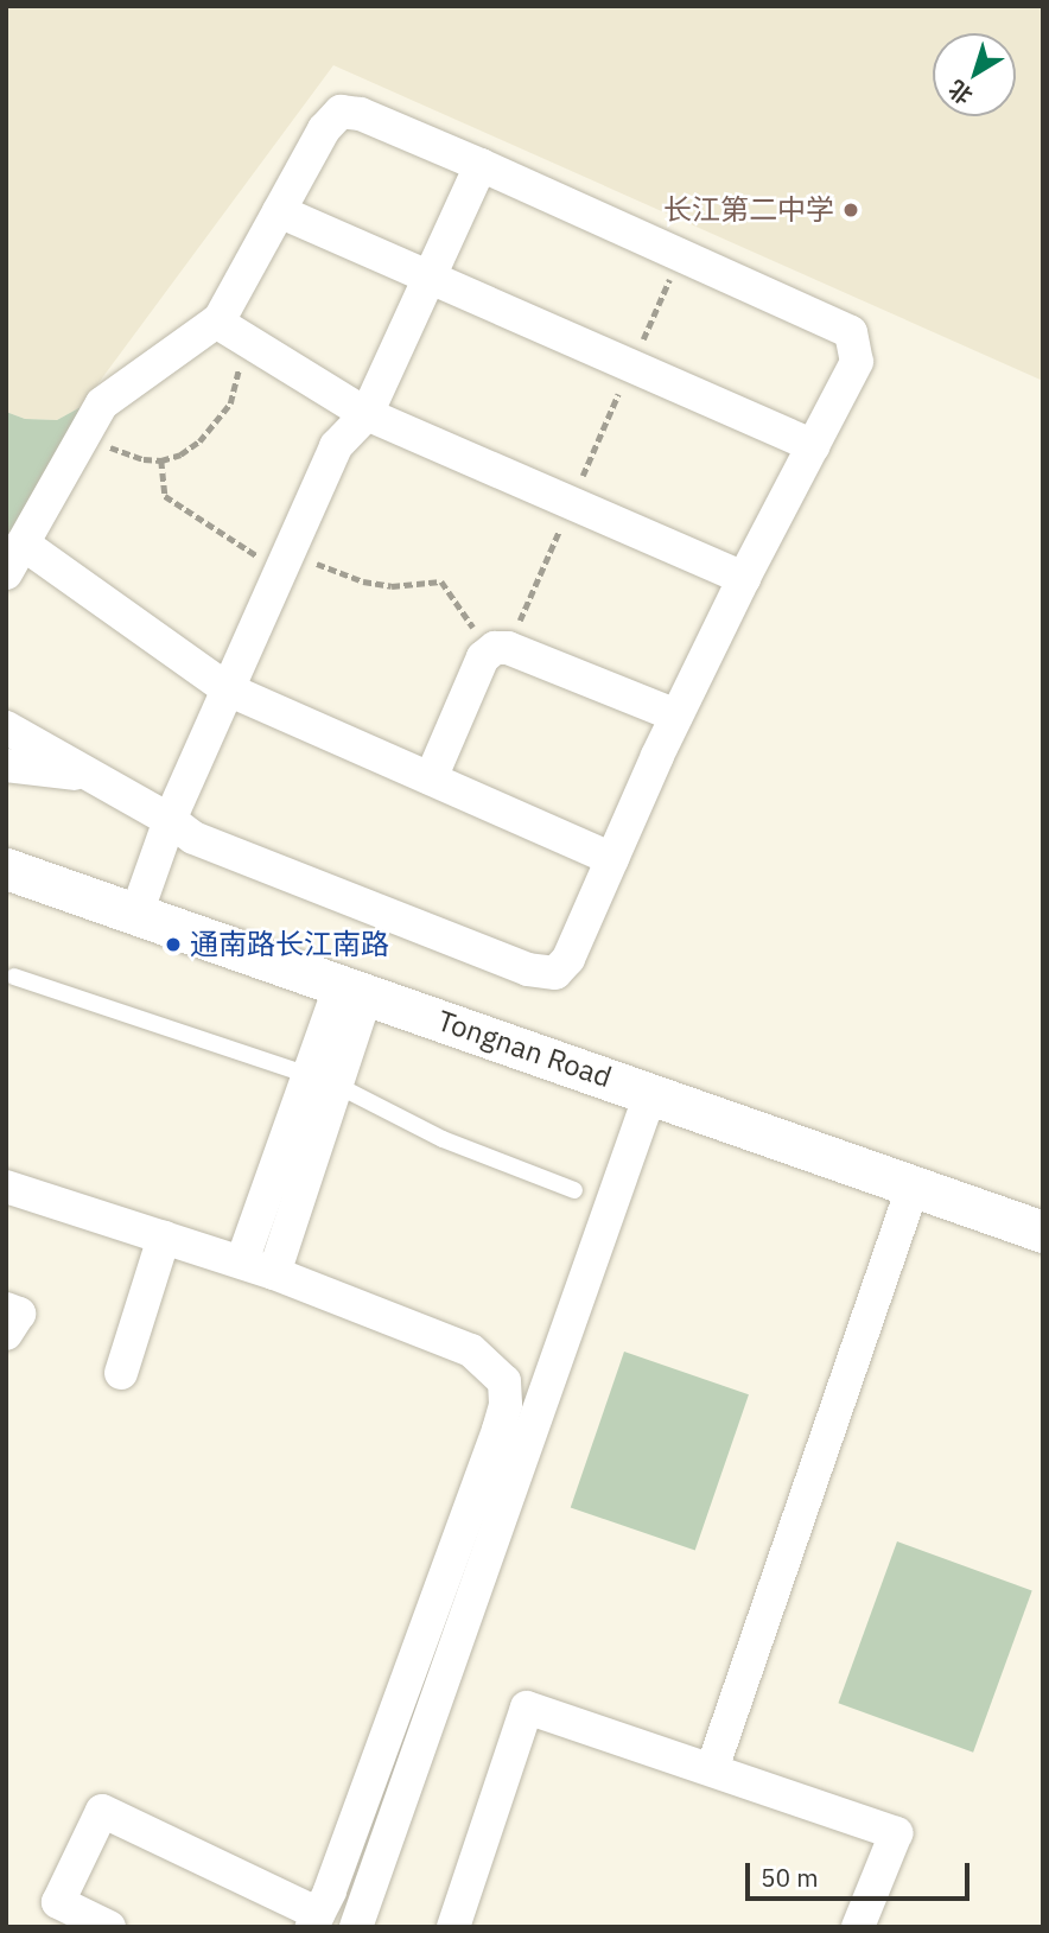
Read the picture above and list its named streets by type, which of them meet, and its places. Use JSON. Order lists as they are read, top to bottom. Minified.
{"streets":{"street":["Tongnan Road"]},"places":["长江第二中学","通南路长江南路"],"scale_bar":"50 m","north":"bottom left"}
